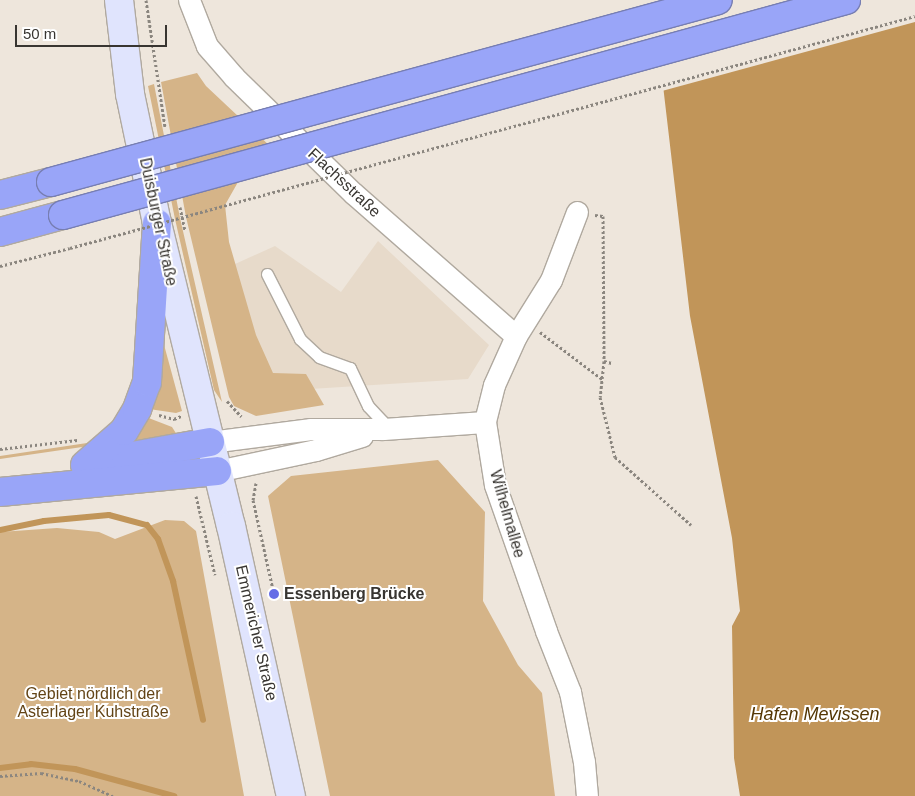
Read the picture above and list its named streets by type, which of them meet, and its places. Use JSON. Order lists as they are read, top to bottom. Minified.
{"streets":{"main road":["Duisburger Straße","Emmericher Straße"],"street":["Flachsstraße","Wilhelmallee"]},"crossings":[["Flachsstraße","Wilhelmallee"],["Duisburger Straße","Emmericher Straße"]],"water":["Hafen Mevissen"],"parks":["Gebiet nördlich der Asterlager Kuhstraße"],"places":["Essenberg Brücke"],"scale_bar":"50 m"}
